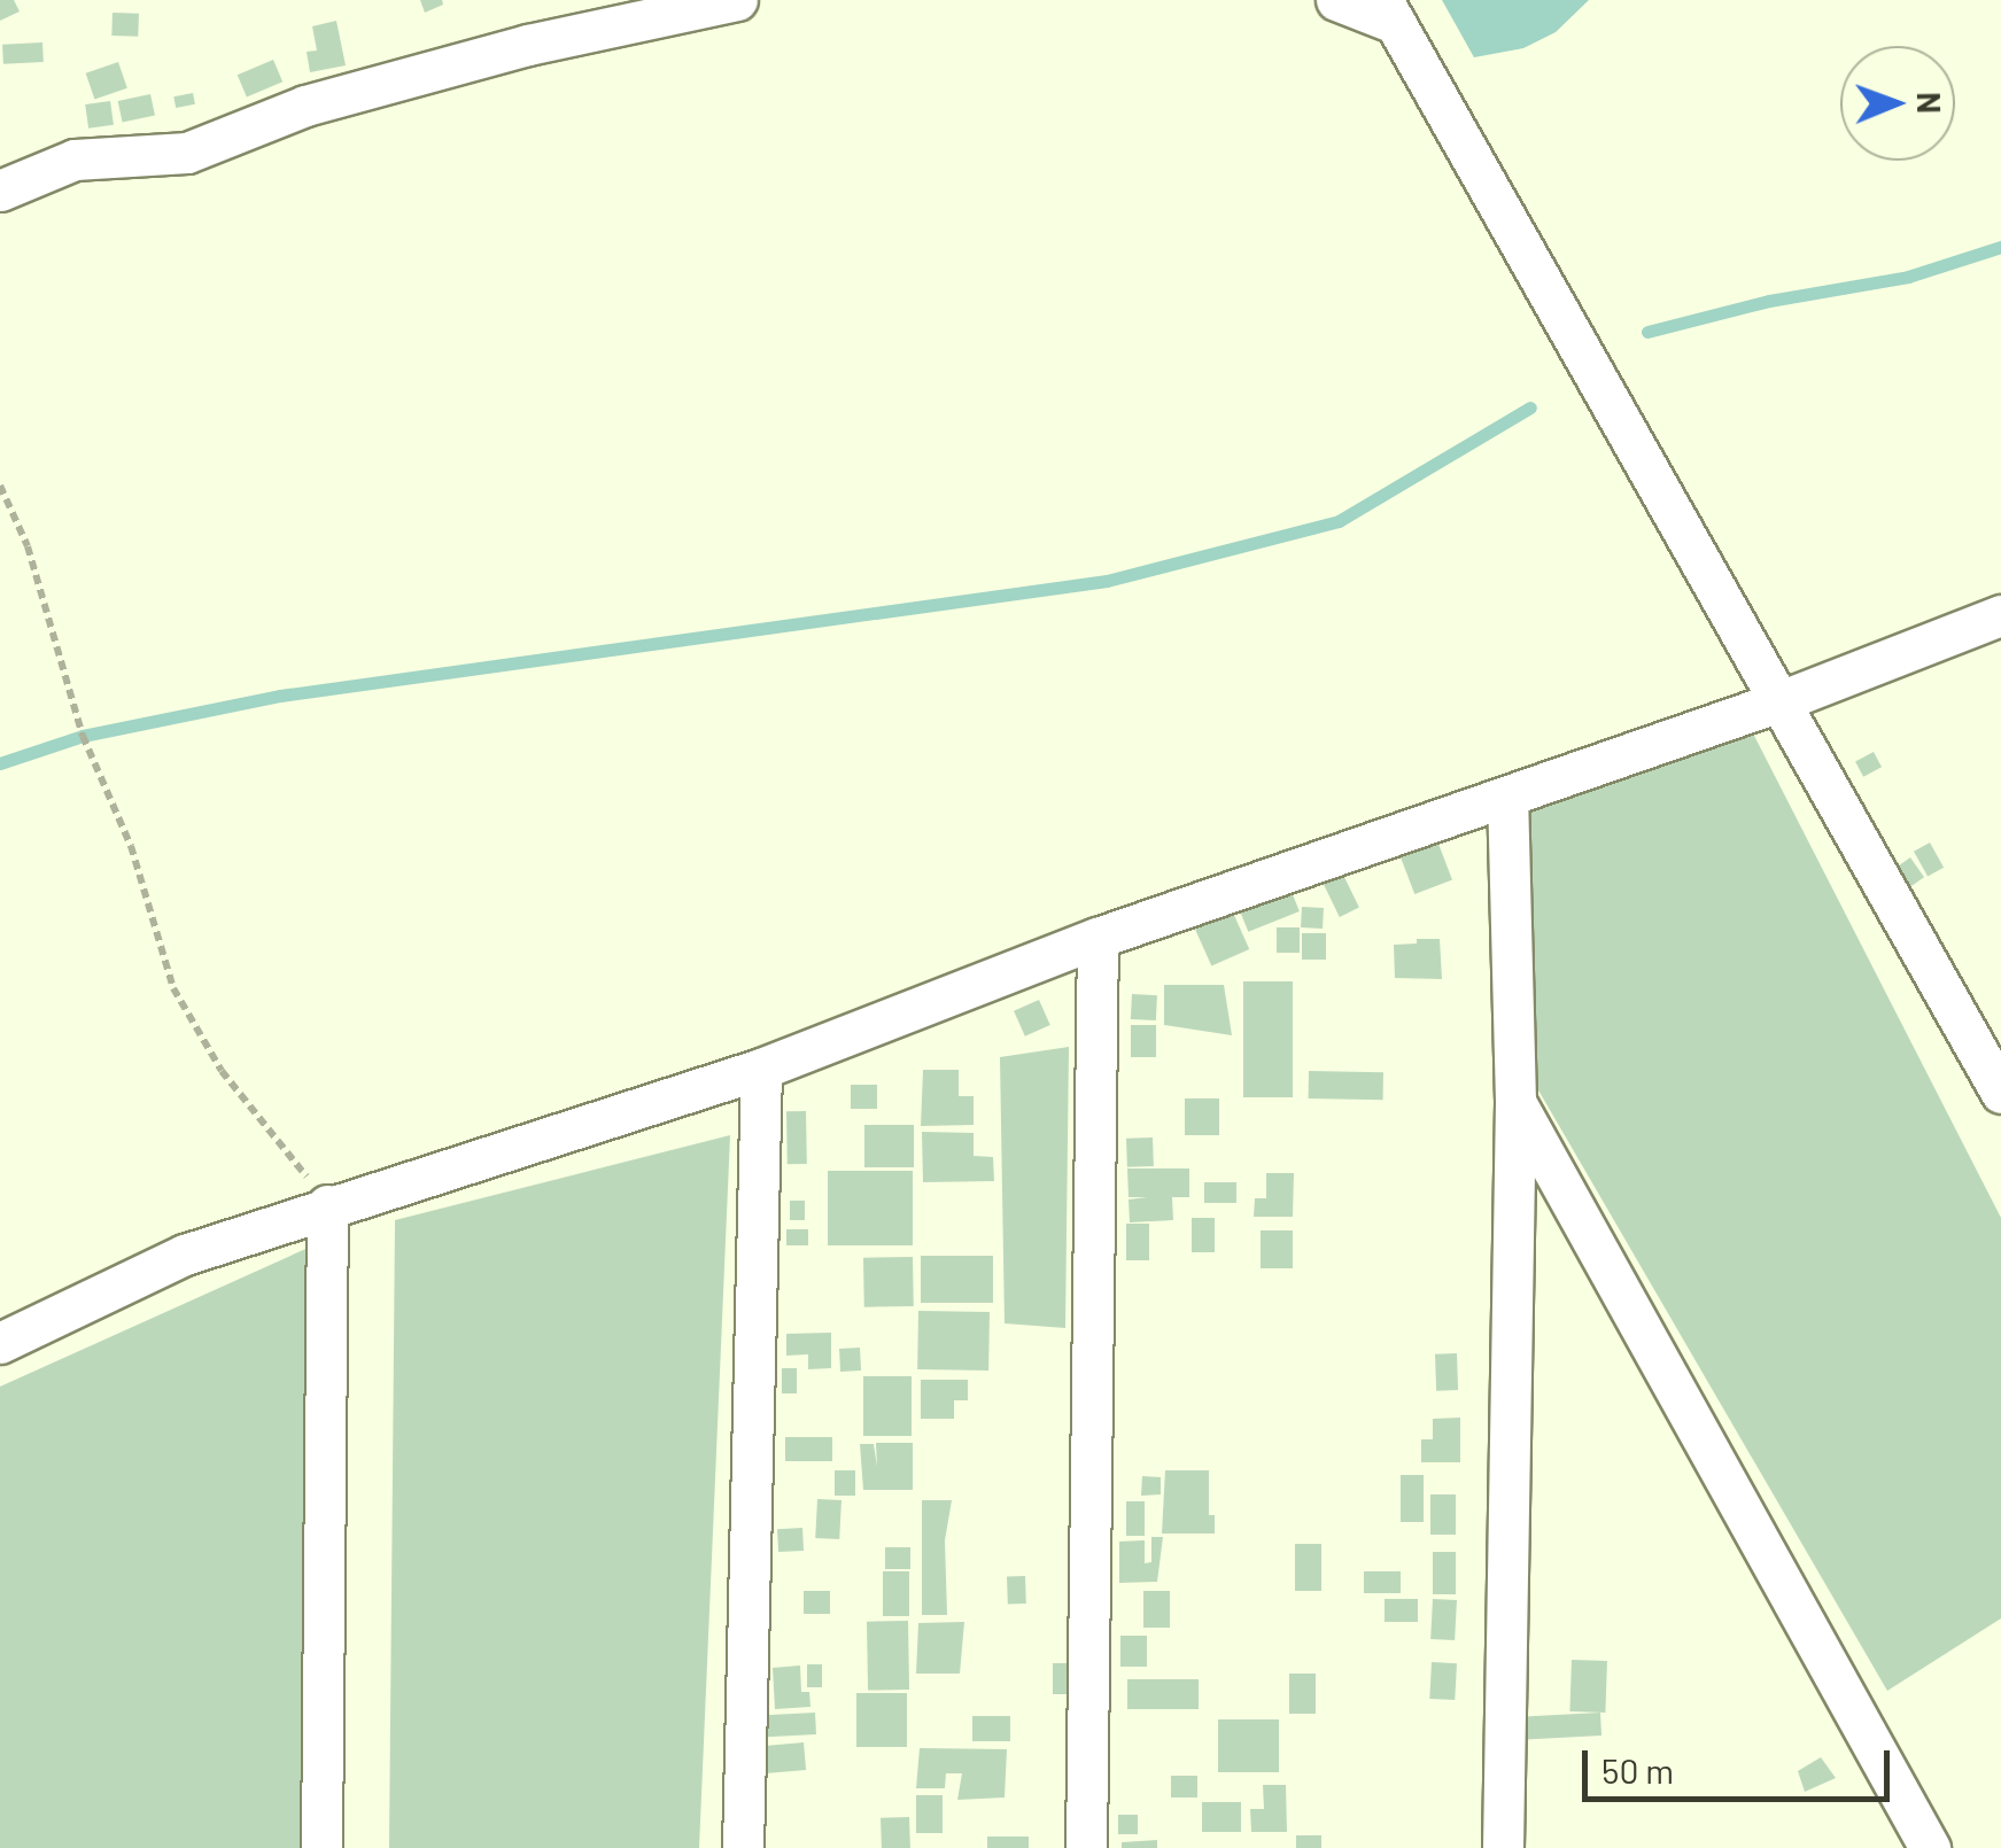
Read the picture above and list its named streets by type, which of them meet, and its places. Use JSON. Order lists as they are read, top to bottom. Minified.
{"scale_bar":"50 m","north":"right"}
